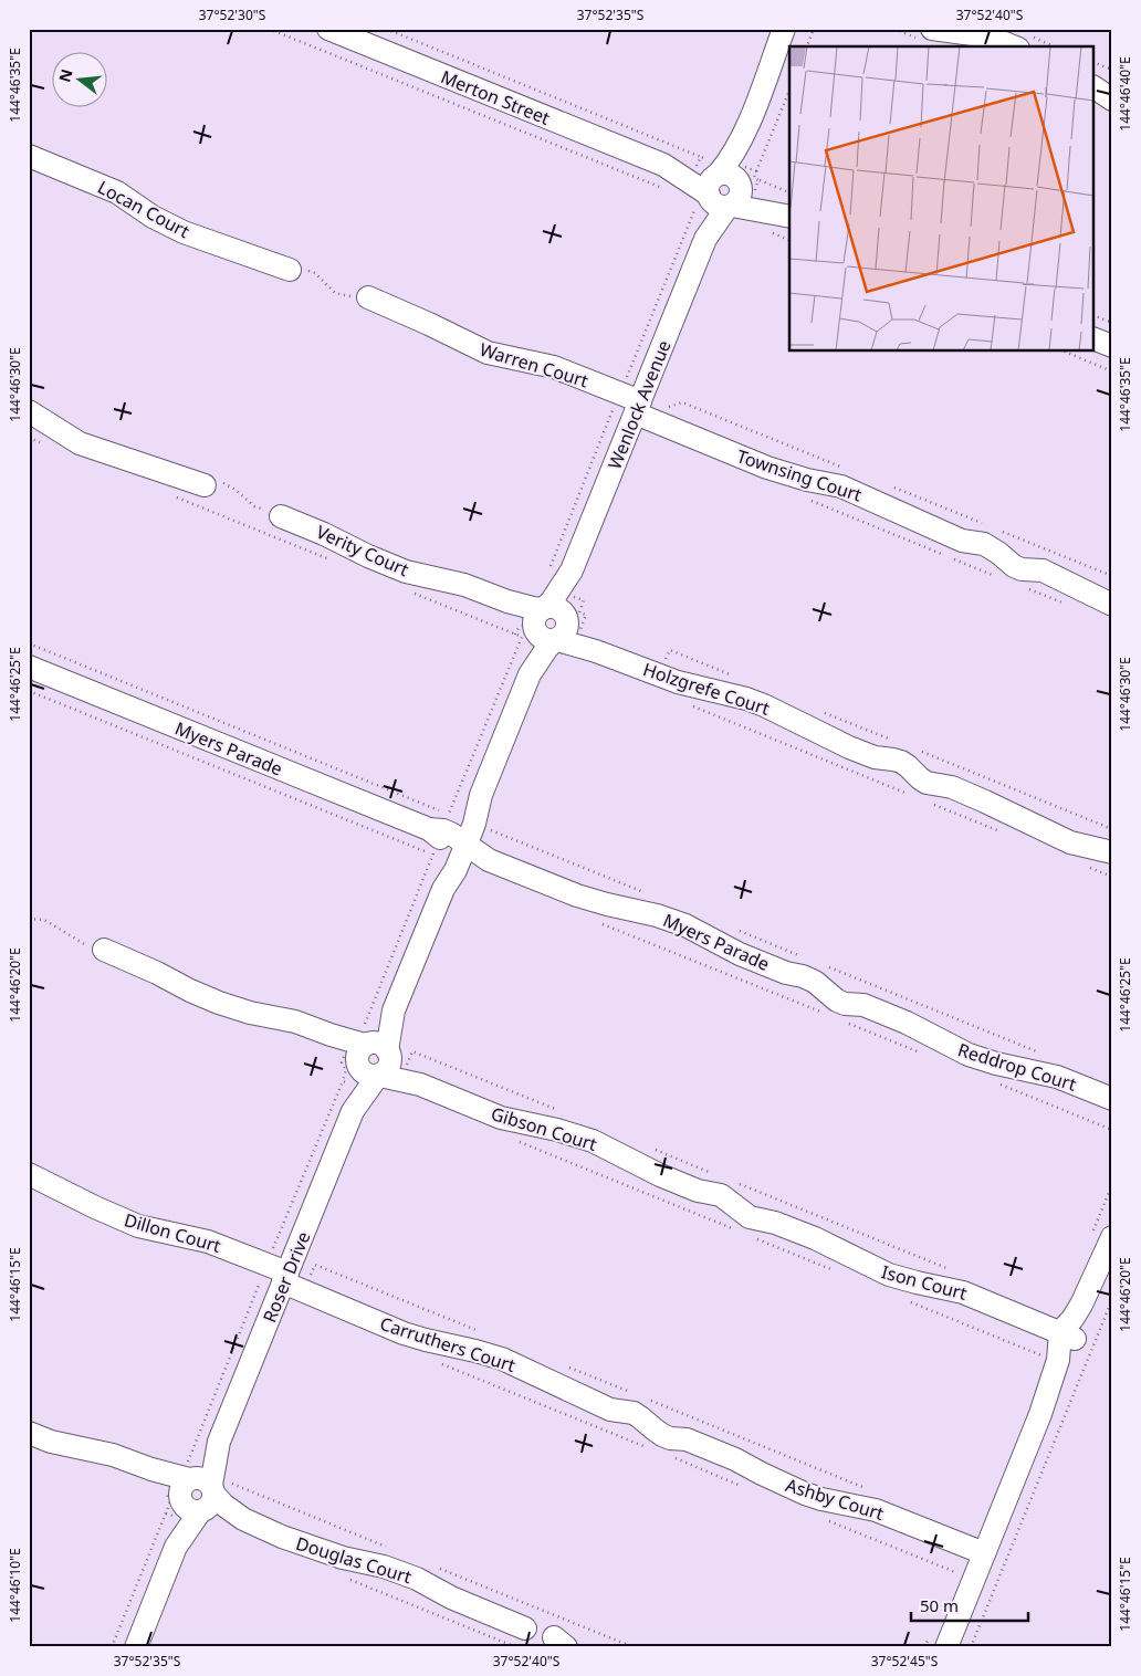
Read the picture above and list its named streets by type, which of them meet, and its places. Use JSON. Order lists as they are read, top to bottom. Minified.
{"streets":{"street":["Merton Street","Locan Court","Warren Court","Wenlock Avenue","Townsing Court","Verity Court","Holzgrefe Court","Myers Parade","Reddrop Court","Gibson Court","Dillon Court","Roser Drive","Ison Court","Carruthers Court","Ashby Court","Douglas Court"]},"crossings":[["Merton Street","Wenlock Avenue"],["Warren Court","Wenlock Avenue"],["Warren Court","Townsing Court"],["Wenlock Avenue","Townsing Court"],["Wenlock Avenue","Verity Court"],["Wenlock Avenue","Holzgrefe Court"],["Wenlock Avenue","Myers Parade"],["Wenlock Avenue","Roser Drive"],["Verity Court","Holzgrefe Court"],["Myers Parade","Reddrop Court"],["Myers Parade","Roser Drive"],["Gibson Court","Roser Drive"],["Gibson Court","Ison Court"],["Dillon Court","Roser Drive"],["Dillon Court","Carruthers Court"],["Roser Drive","Carruthers Court"],["Roser Drive","Douglas Court"],["Carruthers Court","Ashby Court"]],"scale_bar":"50 m","north":"left","coordinates":["37°52'30\"S","37°52'35\"S","37°52'40\"S","144°46'35\"E","144°46'40\"E","144°46'30\"E","144°46'25\"E","144°46'20\"E","144°46'15\"E","144°46'10\"E","37°52'45\"S"]}
